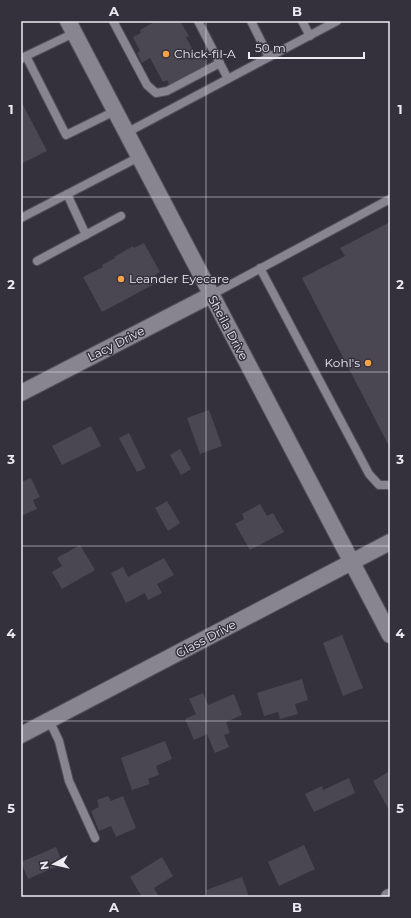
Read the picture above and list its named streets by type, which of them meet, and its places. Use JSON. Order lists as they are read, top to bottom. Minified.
{"streets":{"street":["Sheila Drive","Lacy Drive","Glass Drive"]},"crossings":[["Sheila Drive","Lacy Drive"],["Sheila Drive","Glass Drive"]],"places":["Chick-fil-A","Leander Eyecare","Kohl's"],"scale_bar":"50 m","north":"left","grid":{"columns":["A","B"],"rows":["1","2","3","4","5"]}}
